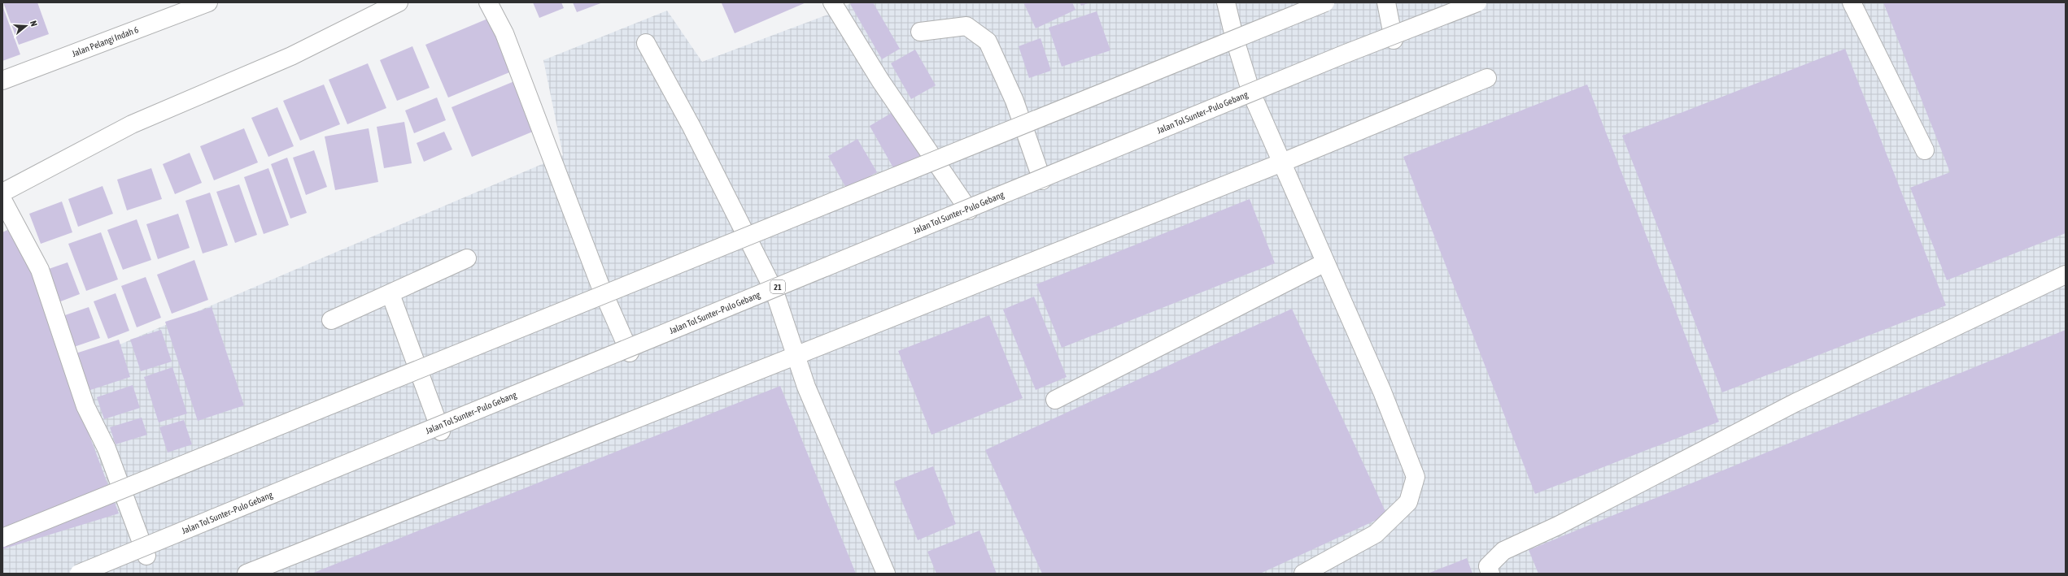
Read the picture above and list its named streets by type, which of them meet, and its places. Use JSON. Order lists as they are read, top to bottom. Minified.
{"streets":{"main road":["Jalan Pelangi Indah 6","Jalan Tol Sunter–Pulo Gebang","21"]},"north":"right"}
